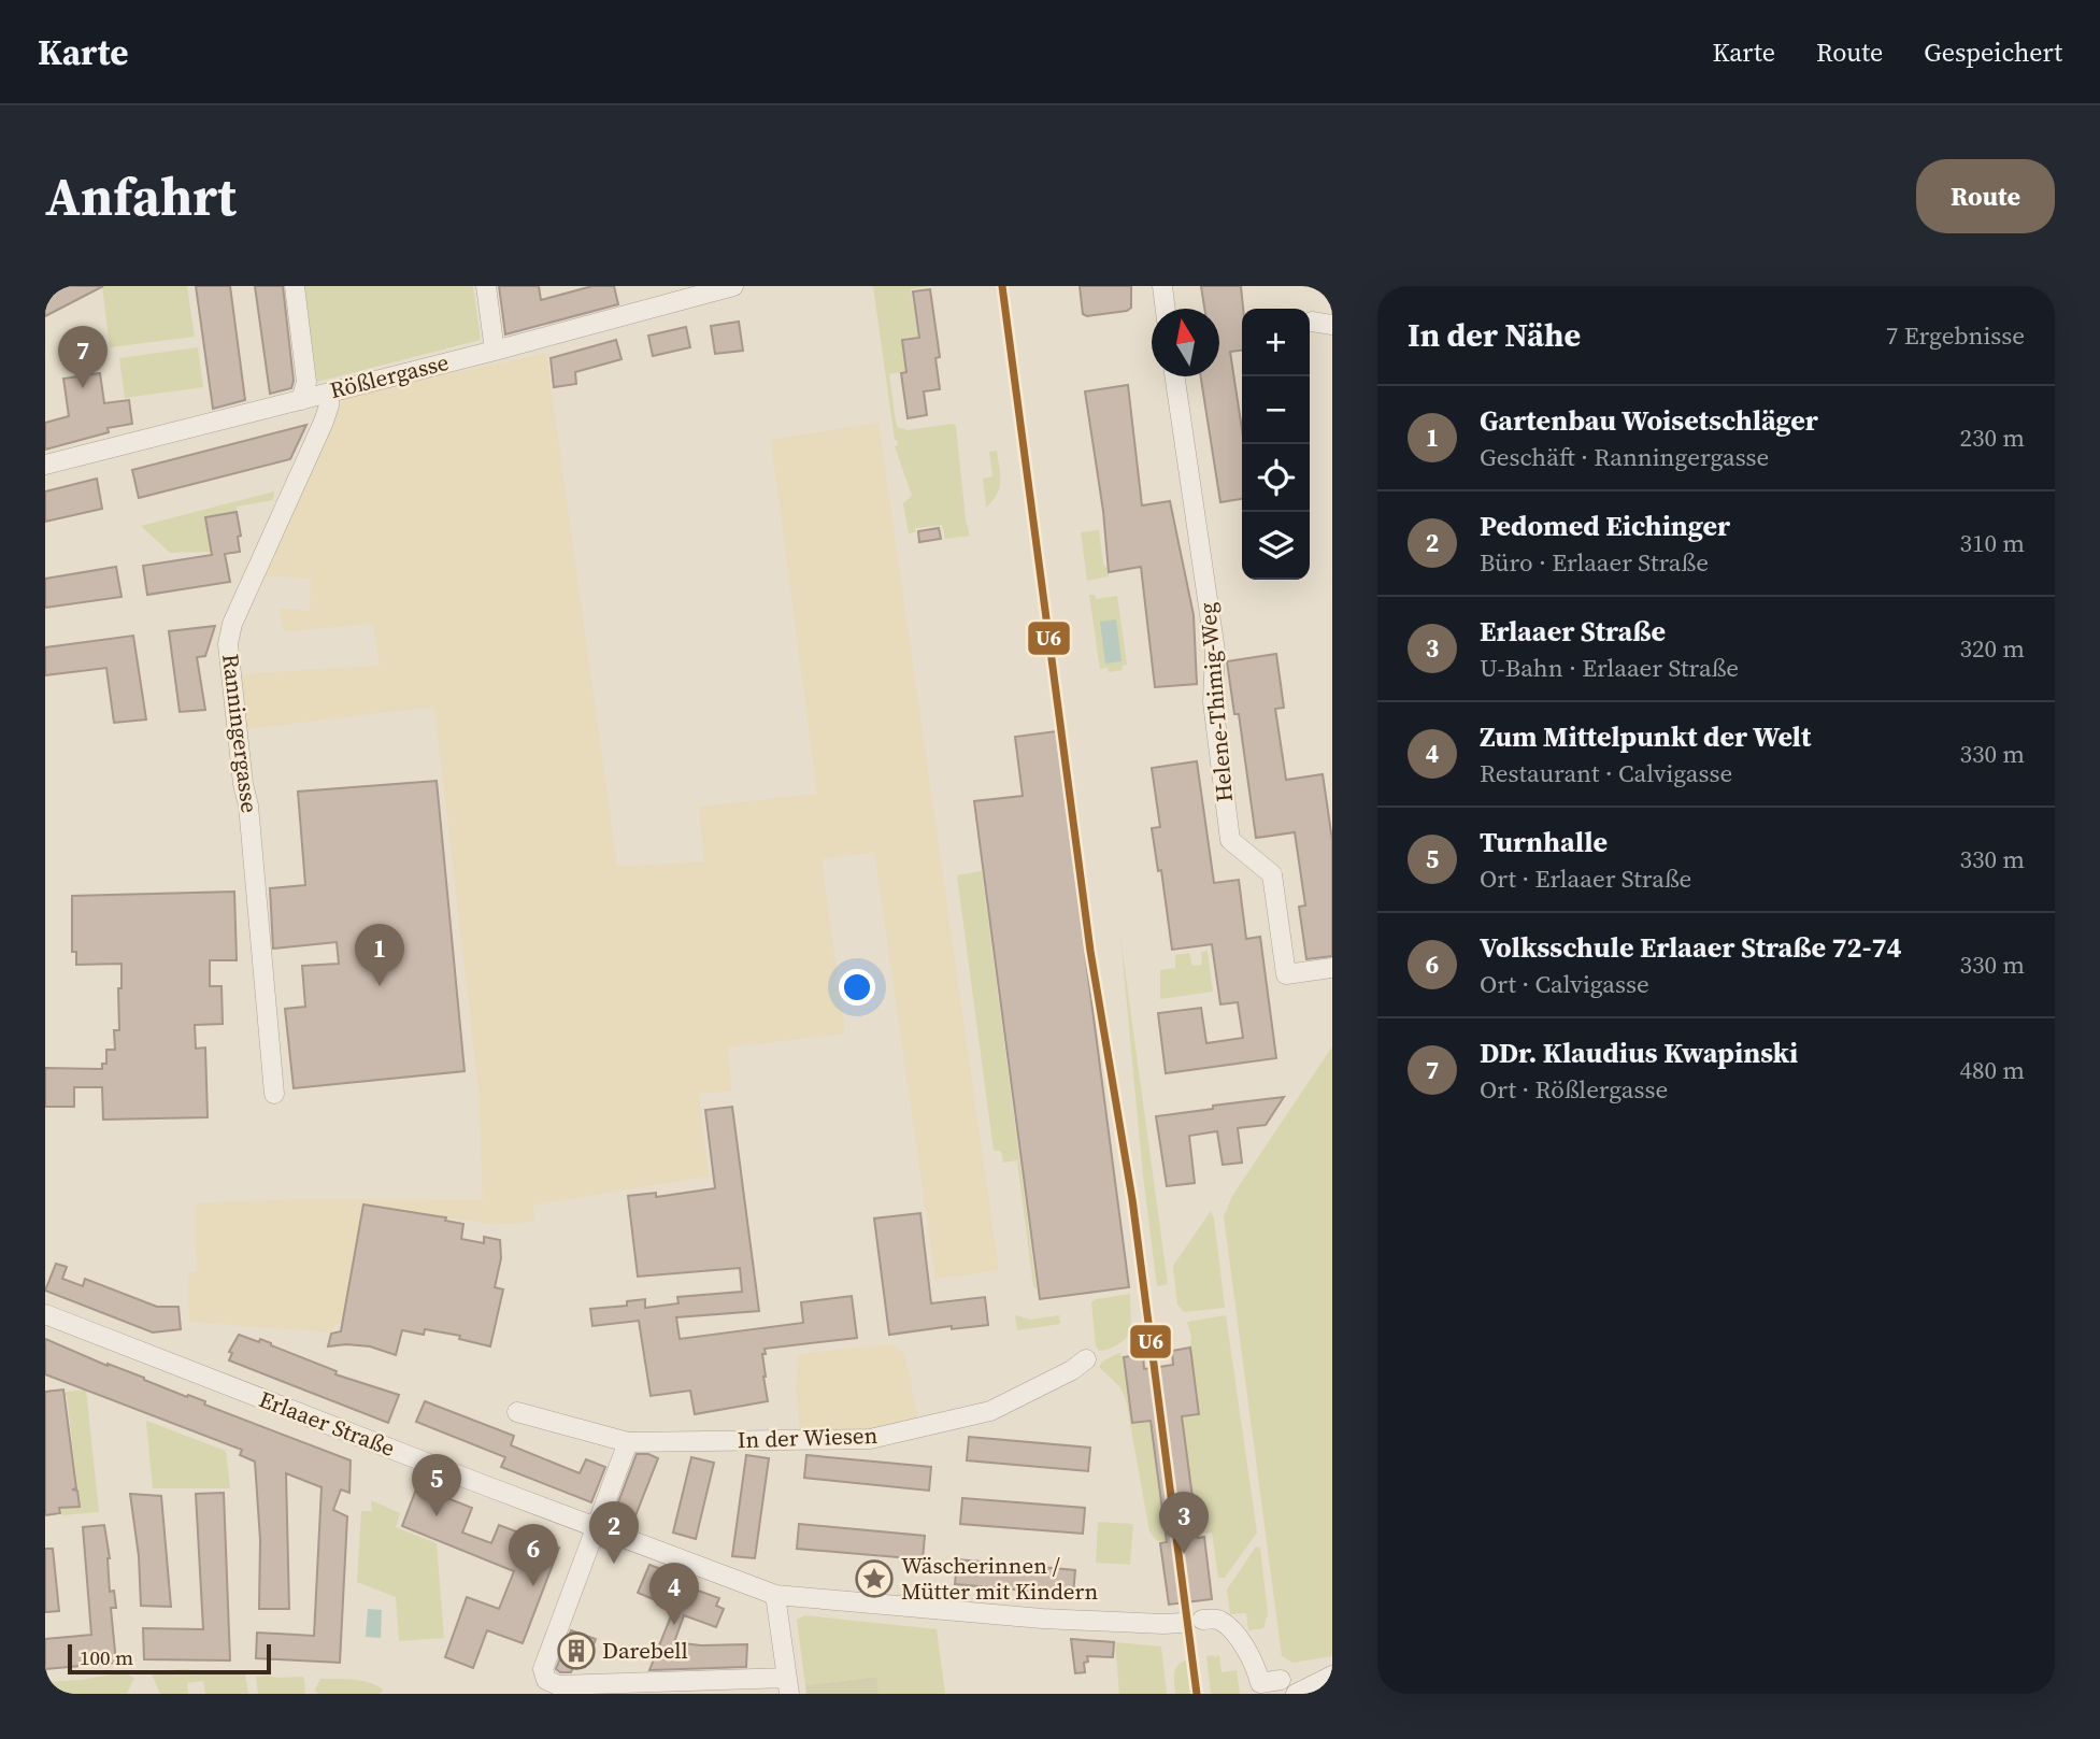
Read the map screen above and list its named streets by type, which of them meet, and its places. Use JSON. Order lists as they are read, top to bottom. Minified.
{"streets":{"street":["Rößlergasse","Helene-Thimig-Weg","Ranningergasse","Erlaaer Straße","In der Wiesen"]},"crossings":[["Rößlergasse","Ranningergasse"]],"places":{"place":["Wäscherinnen / Mütter mit Kindern"],"building":["Darebell"]},"lines":["transit line U6"],"scale_bar":"100 m","north":"top","page":{"header":"Karte","nav":["Karte","Route","Gespeichert"],"buttons":"Route","title":"Anfahrt","heading":["In der Nähe","7 Ergebnisse"],"map_buttons":["+","−"],"pins":["7","1","5","3","2","6","4"],"list":[{"mark":"1","name":"Gartenbau Woisetschläger","note":"Geschäft · Ranningergasse","value":"230 m"},{"mark":"2","name":"Pedomed Eichinger","note":"Büro · Erlaaer Straße","value":"310 m"},{"mark":"3","name":"Erlaaer Straße","note":"U-Bahn · Erlaaer Straße","value":"320 m"},{"mark":"4","name":"Zum Mittelpunkt der Welt","note":"Restaurant · Calvigasse","value":"330 m"},{"mark":"5","name":"Turnhalle","note":"Ort · Erlaaer Straße","value":"330 m"},{"mark":"6","name":"Volksschule Erlaaer Straße 72-74","note":"Ort · Calvigasse","value":"330 m"},{"mark":"7","name":"DDr. Klaudius Kwapinski","note":"Ort · Rößlergasse","value":"480 m"}],"scale":"100 m"}}
